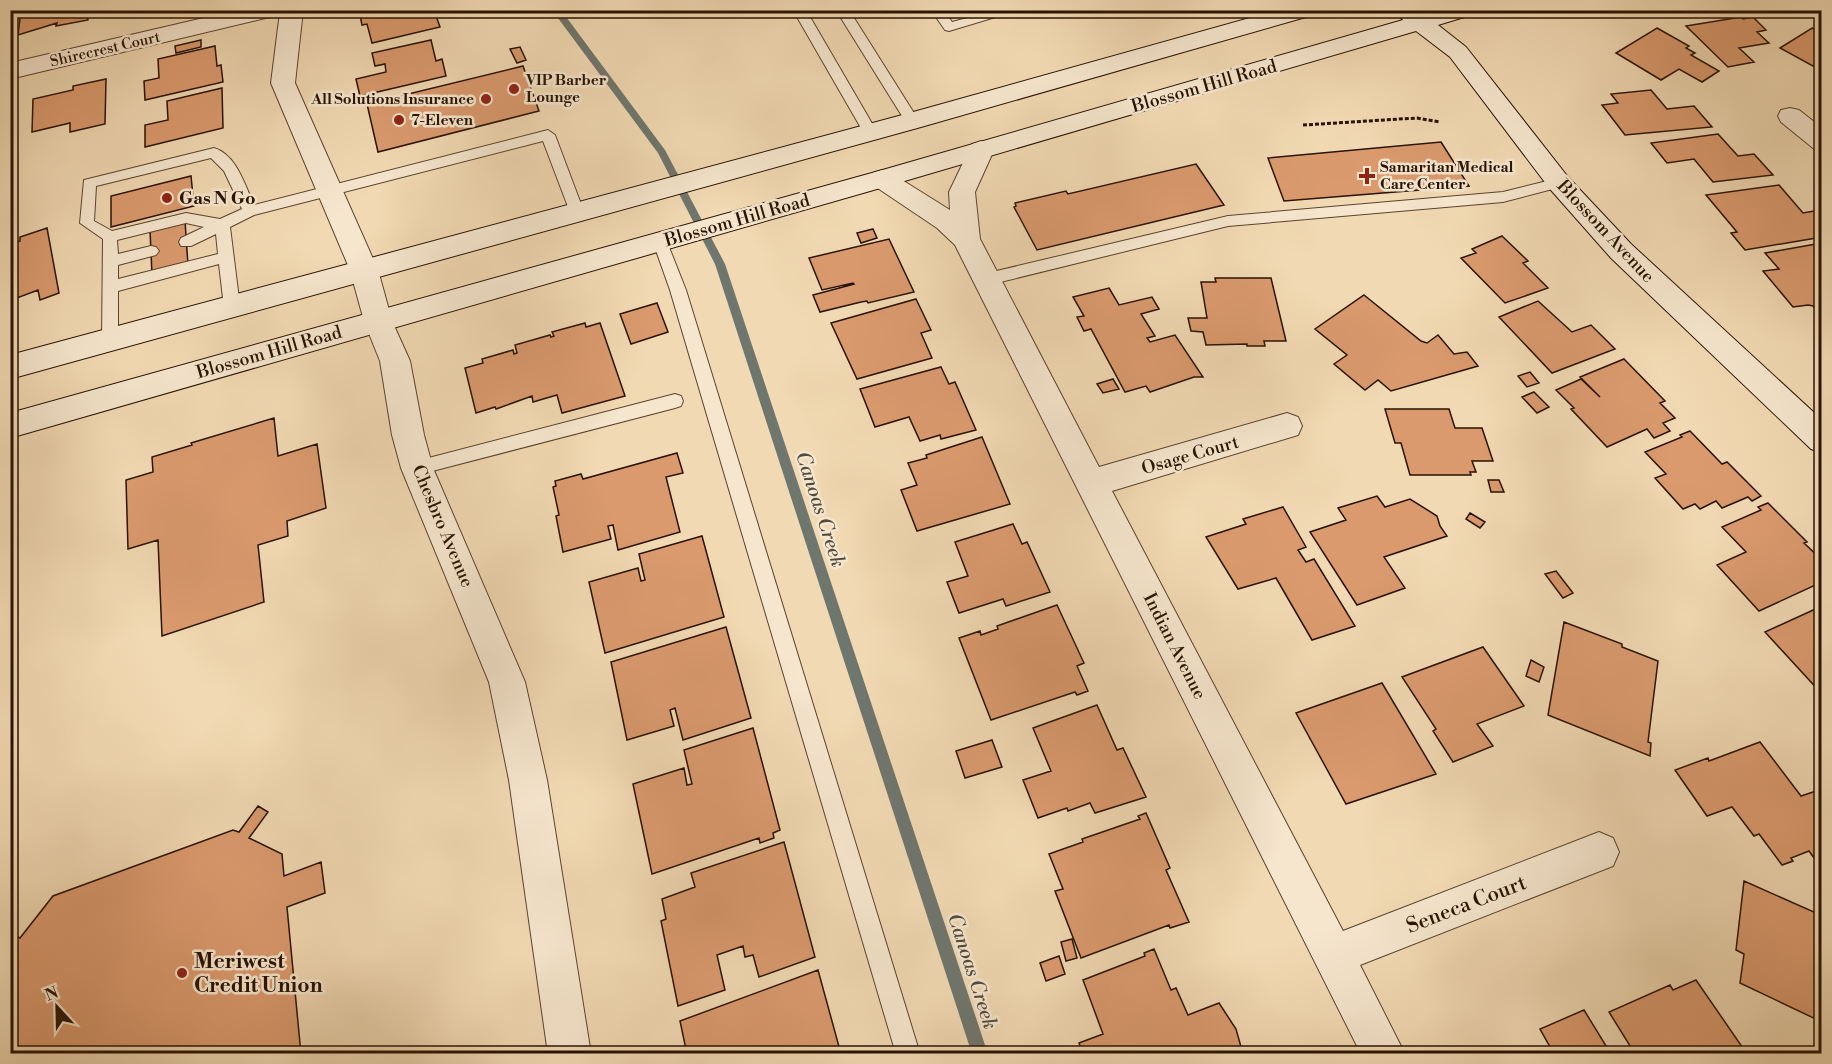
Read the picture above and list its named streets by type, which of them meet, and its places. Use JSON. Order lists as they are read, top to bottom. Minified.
{"streets":{"street":["Shirecrest Court","Blossom Hill Road","Blossom Avenue","Osage Court","Chesbro Avenue","Indian Avenue","Seneca Court"]},"crossings":[["Blossom Hill Road","Blossom Avenue"],["Blossom Hill Road","Chesbro Avenue"],["Blossom Hill Road","Indian Avenue"],["Osage Court","Indian Avenue"],["Indian Avenue","Seneca Court"]],"water":["Canoas Creek"],"places":{"other":["VIP Barber Lounge","All Solutions Insurance","7-Eleven","Gas N Go","Meriwest Credit Union"],"health":["Samaritan Medical Care Center"]},"north":"top"}
